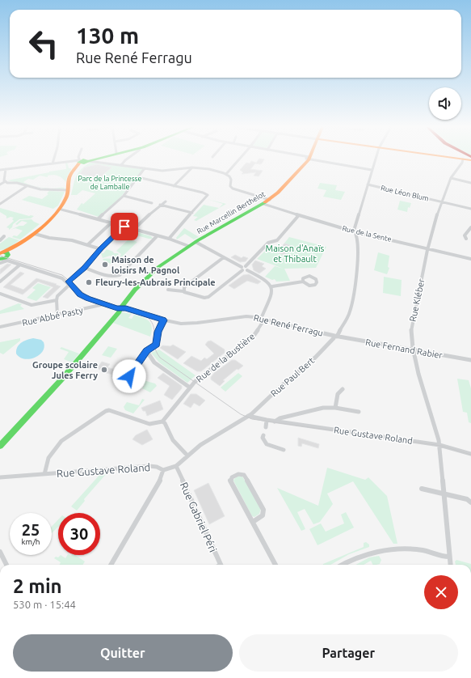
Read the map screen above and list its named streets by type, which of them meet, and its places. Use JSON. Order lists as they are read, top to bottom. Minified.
{"streets":{"street":["Rue Léon Blum","Rue Marcellin Berthelot","Rue de la Sente","Rue Kléber","Rue Abbé Pasty","Rue René Ferragu","Rue Fernand Rabier","Rue de la Bustière","Rue Paul Bert","Rue Gustave Roland","Rue Gabriel Péri"]},"crossings":[["Rue Léon Blum","Rue Kléber"],["Rue Léon Blum","Rue Paul Bert"],["Rue Marcellin Berthelot","Rue de la Sente"],["Rue Marcellin Berthelot","Rue René Ferragu"],["Rue de la Sente","Rue Kléber"],["Rue de la Sente","Rue Paul Bert"],["Rue Kléber","Rue Fernand Rabier"],["Rue Kléber","Rue Gustave Roland"],["Rue Abbé Pasty","Rue René Ferragu"],["Rue René Ferragu","Rue Fernand Rabier"],["Rue René Ferragu","Rue de la Bustière"],["Rue René Ferragu","Rue Paul Bert"],["Rue Fernand Rabier","Rue Paul Bert"],["Rue Paul Bert","Rue Gustave Roland"],["Rue Gustave Roland","Rue Gabriel Péri"]],"parks":["Parc de la Princesse de Lamballe","Maison d'Anaïs et Thibault"],"places":["Maison de loisirs M. Pagnol","Fleury-les-Aubrais Principale","Groupe scolaire Jules Ferry"],"page":{"turn":["130 m","Rue René Ferragu"],"speed":"25 km/h","limit":"30","heading":["2 min","530 m · 15:44"],"buttons":["Quitter","Partager"]}}
